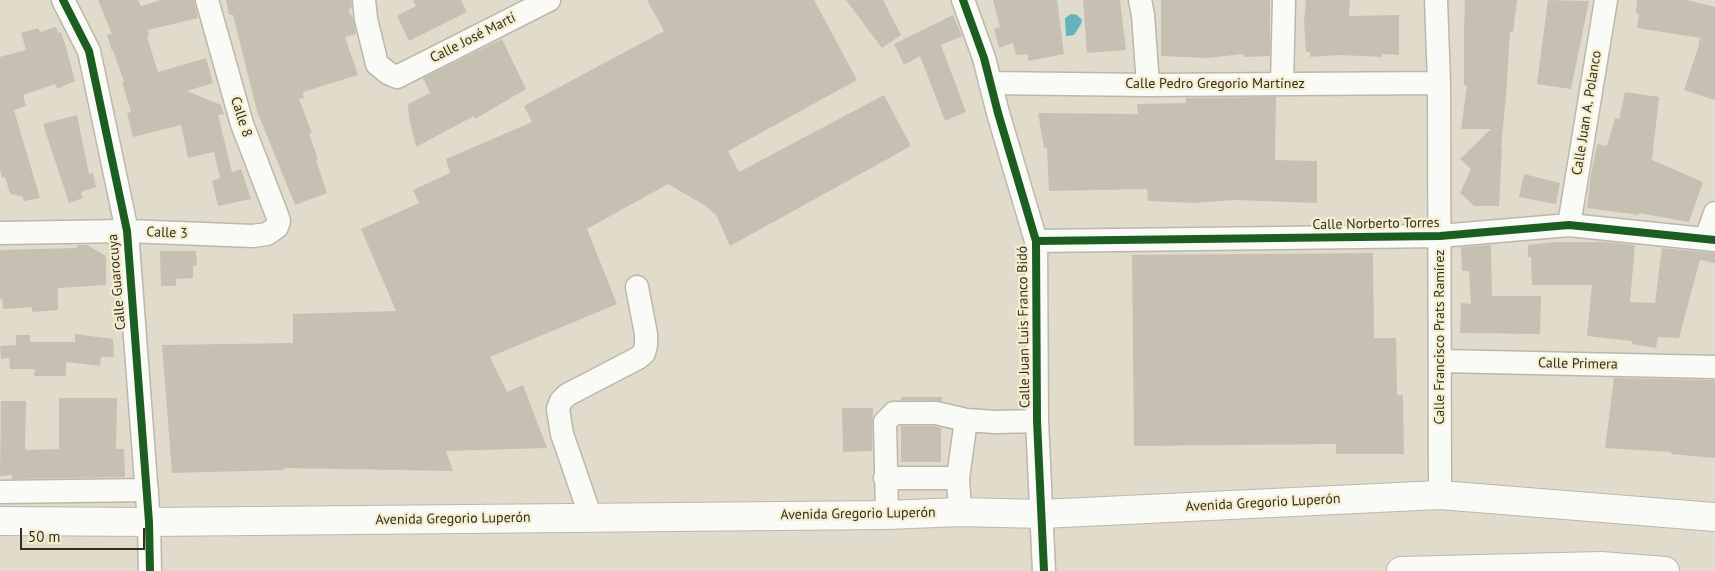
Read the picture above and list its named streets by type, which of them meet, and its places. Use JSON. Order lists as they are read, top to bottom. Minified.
{"streets":{"main road":["Avenida Gregorio Luperón"],"street":["Calle José Martí","Calle Pedro Gregorio Martínez","Calle Juan A. Polanco","Calle 8","Calle Norberto Torres","Calle 3","Calle Guarocuya","Calle Juan Luis Franco Bidó","Calle Francisco Prats Ramírez","Calle Primera"]},"crossings":[["Calle Pedro Gregorio Martínez","Calle Juan Luis Franco Bidó"],["Calle Pedro Gregorio Martínez","Calle Francisco Prats Ramírez"],["Calle Juan A. Polanco","Calle Norberto Torres"],["Calle 8","Calle 3"],["Calle Norberto Torres","Calle Juan Luis Franco Bidó"],["Calle Norberto Torres","Calle Francisco Prats Ramírez"],["Calle 3","Calle Guarocuya"],["Calle Guarocuya","Avenida Gregorio Luperón"],["Calle Juan Luis Franco Bidó","Avenida Gregorio Luperón"],["Calle Francisco Prats Ramírez","Calle Primera"],["Calle Francisco Prats Ramírez","Avenida Gregorio Luperón"]],"scale_bar":"50 m"}
